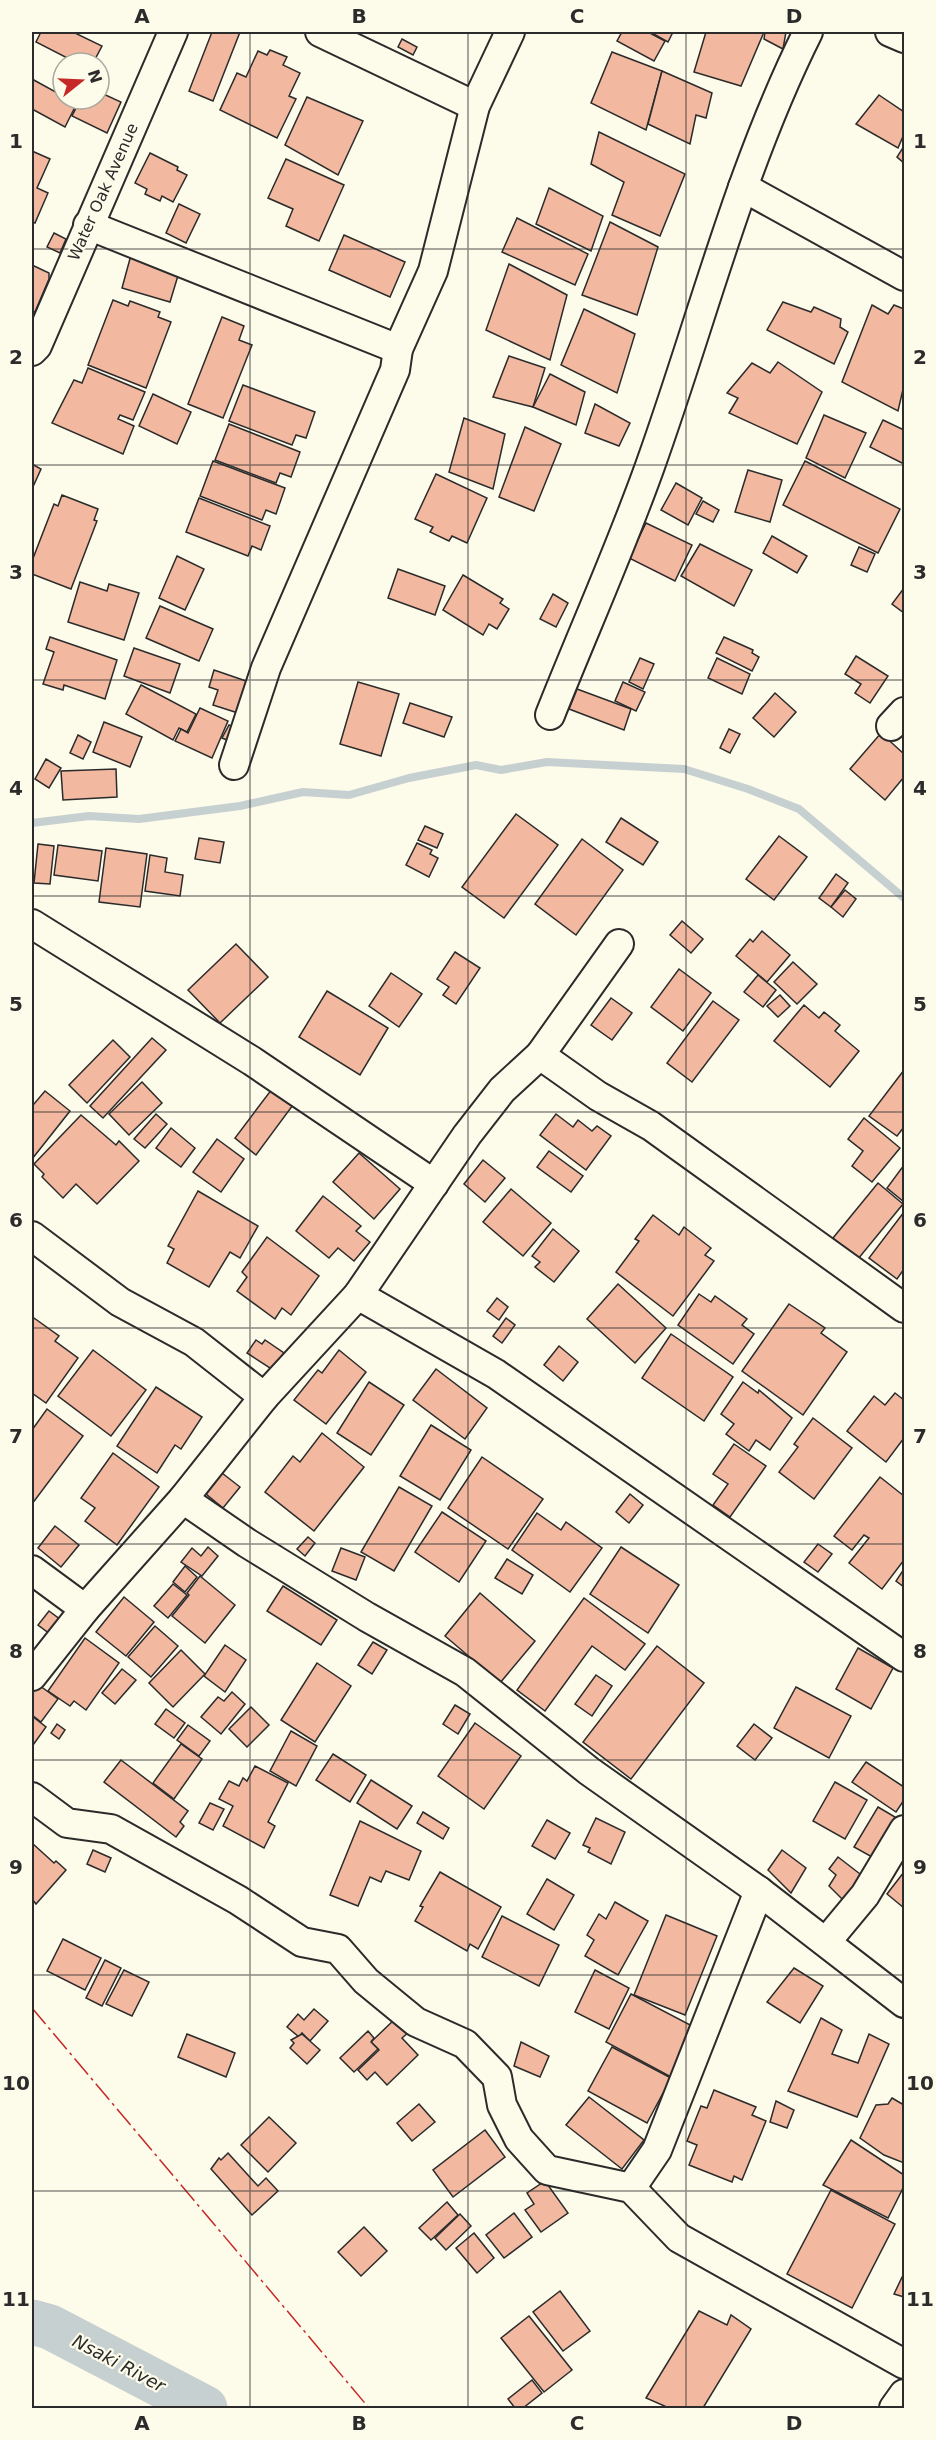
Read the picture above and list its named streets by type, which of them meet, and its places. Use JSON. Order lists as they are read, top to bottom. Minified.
{"streets":{"street":["Water Oak Avenue"]},"water":["Nsaki River"],"north":"right","grid":{"columns":["A","B","C","D"],"rows":["1","2","3","4","5","6","7","8","9","10","11"]}}
